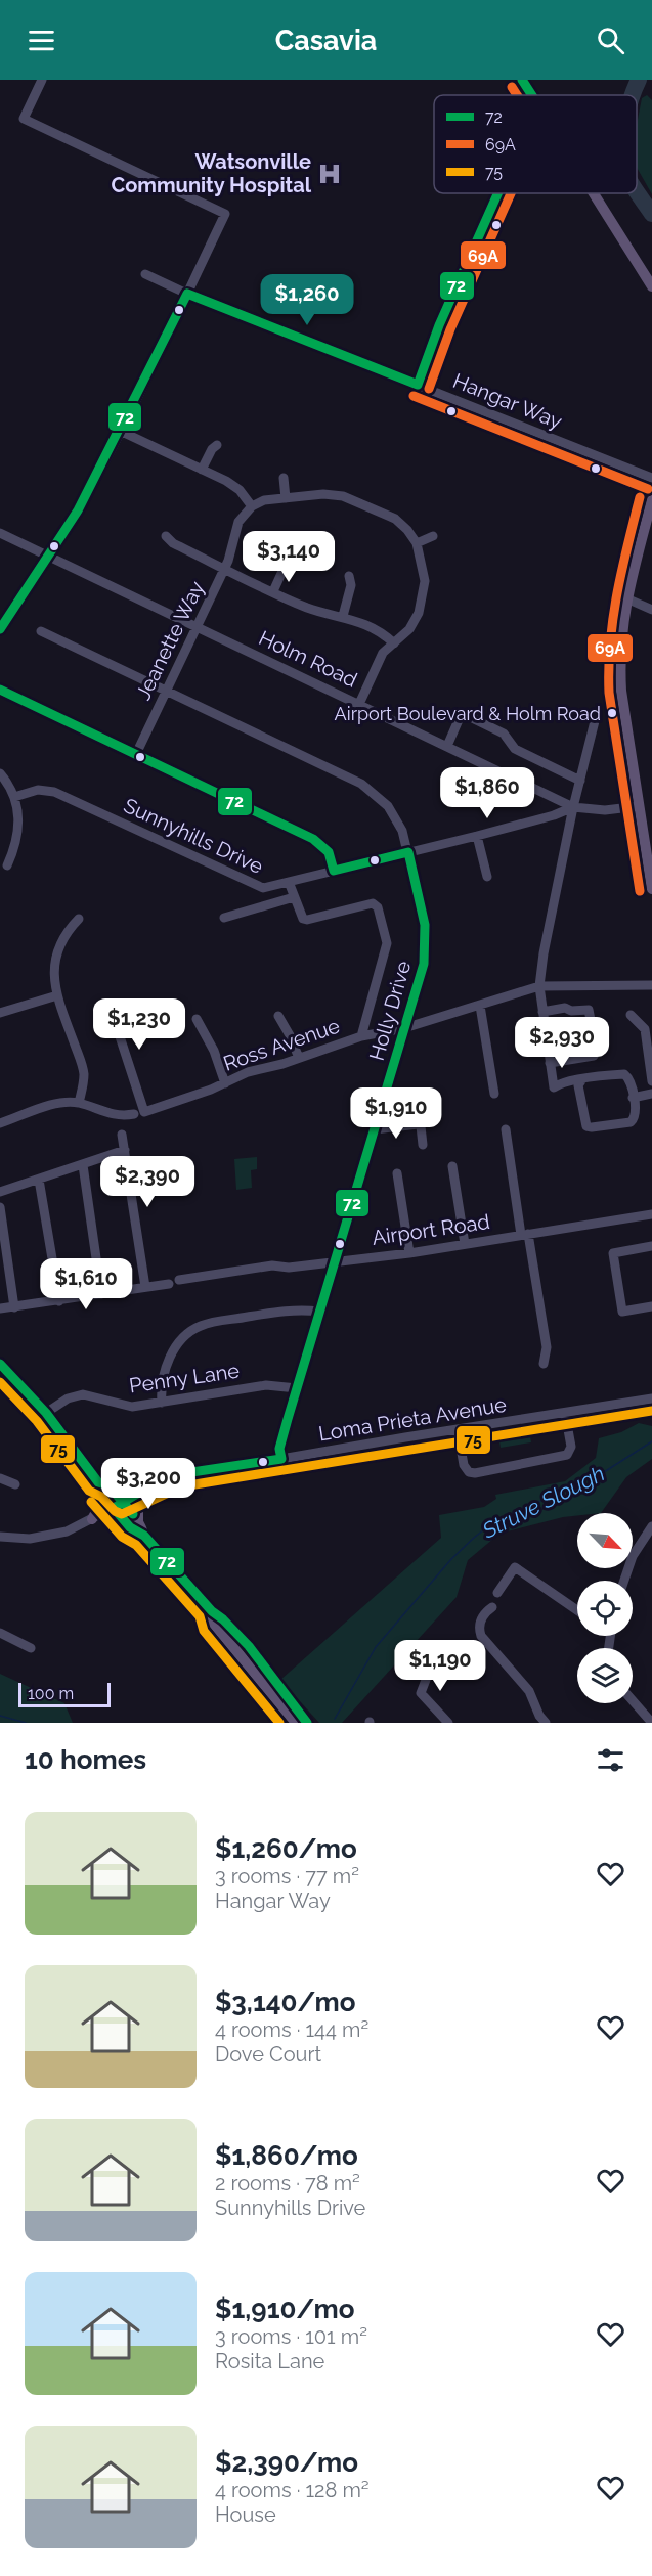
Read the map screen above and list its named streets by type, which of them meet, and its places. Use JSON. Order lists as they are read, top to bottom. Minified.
{"streets":{"street":["Hangar Way","Jeanette Way","Holm Road","Sunnyhills Drive","Holly Drive","Ross Avenue","Airport Road","Penny Lane","Loma Prieta Avenue"]},"crossings":[["Jeanette Way","Holm Road"],["Jeanette Way","Holly Drive"],["Holm Road","Sunnyhills Drive"],["Sunnyhills Drive","Holly Drive"],["Holly Drive","Ross Avenue"],["Holly Drive","Airport Road"],["Holly Drive","Penny Lane"],["Holly Drive","Loma Prieta Avenue"]],"water":["Struve Slough"],"places":{"hospital":["Watsonville Community Hospital"],"other":["Airport Boulevard & Holm Road"]},"lines":["transit line 72","transit line 69A","transit line 75"],"legend":["72","69A","75"],"scale_bar":"100 m","north":"bottom right","page":{"header":"Casavia","price":["$1,260","$3,140","$1,860","$1,230","$2,930","$1,910","$2,390","$1,610","$3,200","$1,190"],"scale":"100 m","heading":"10 homes","list":[{"name":"$1,260/mo","note":"3 rooms · 77 m² · Hangar Way"},{"name":"$3,140/mo","note":"4 rooms · 144 m² · Dove Court"},{"name":"$1,860/mo","note":"2 rooms · 78 m² · Sunnyhills Drive"},{"name":"$1,910/mo","note":"3 rooms · 101 m² · Rosita Lane"},{"name":"$2,390/mo","note":"4 rooms · 128 m² · House"}]}}
